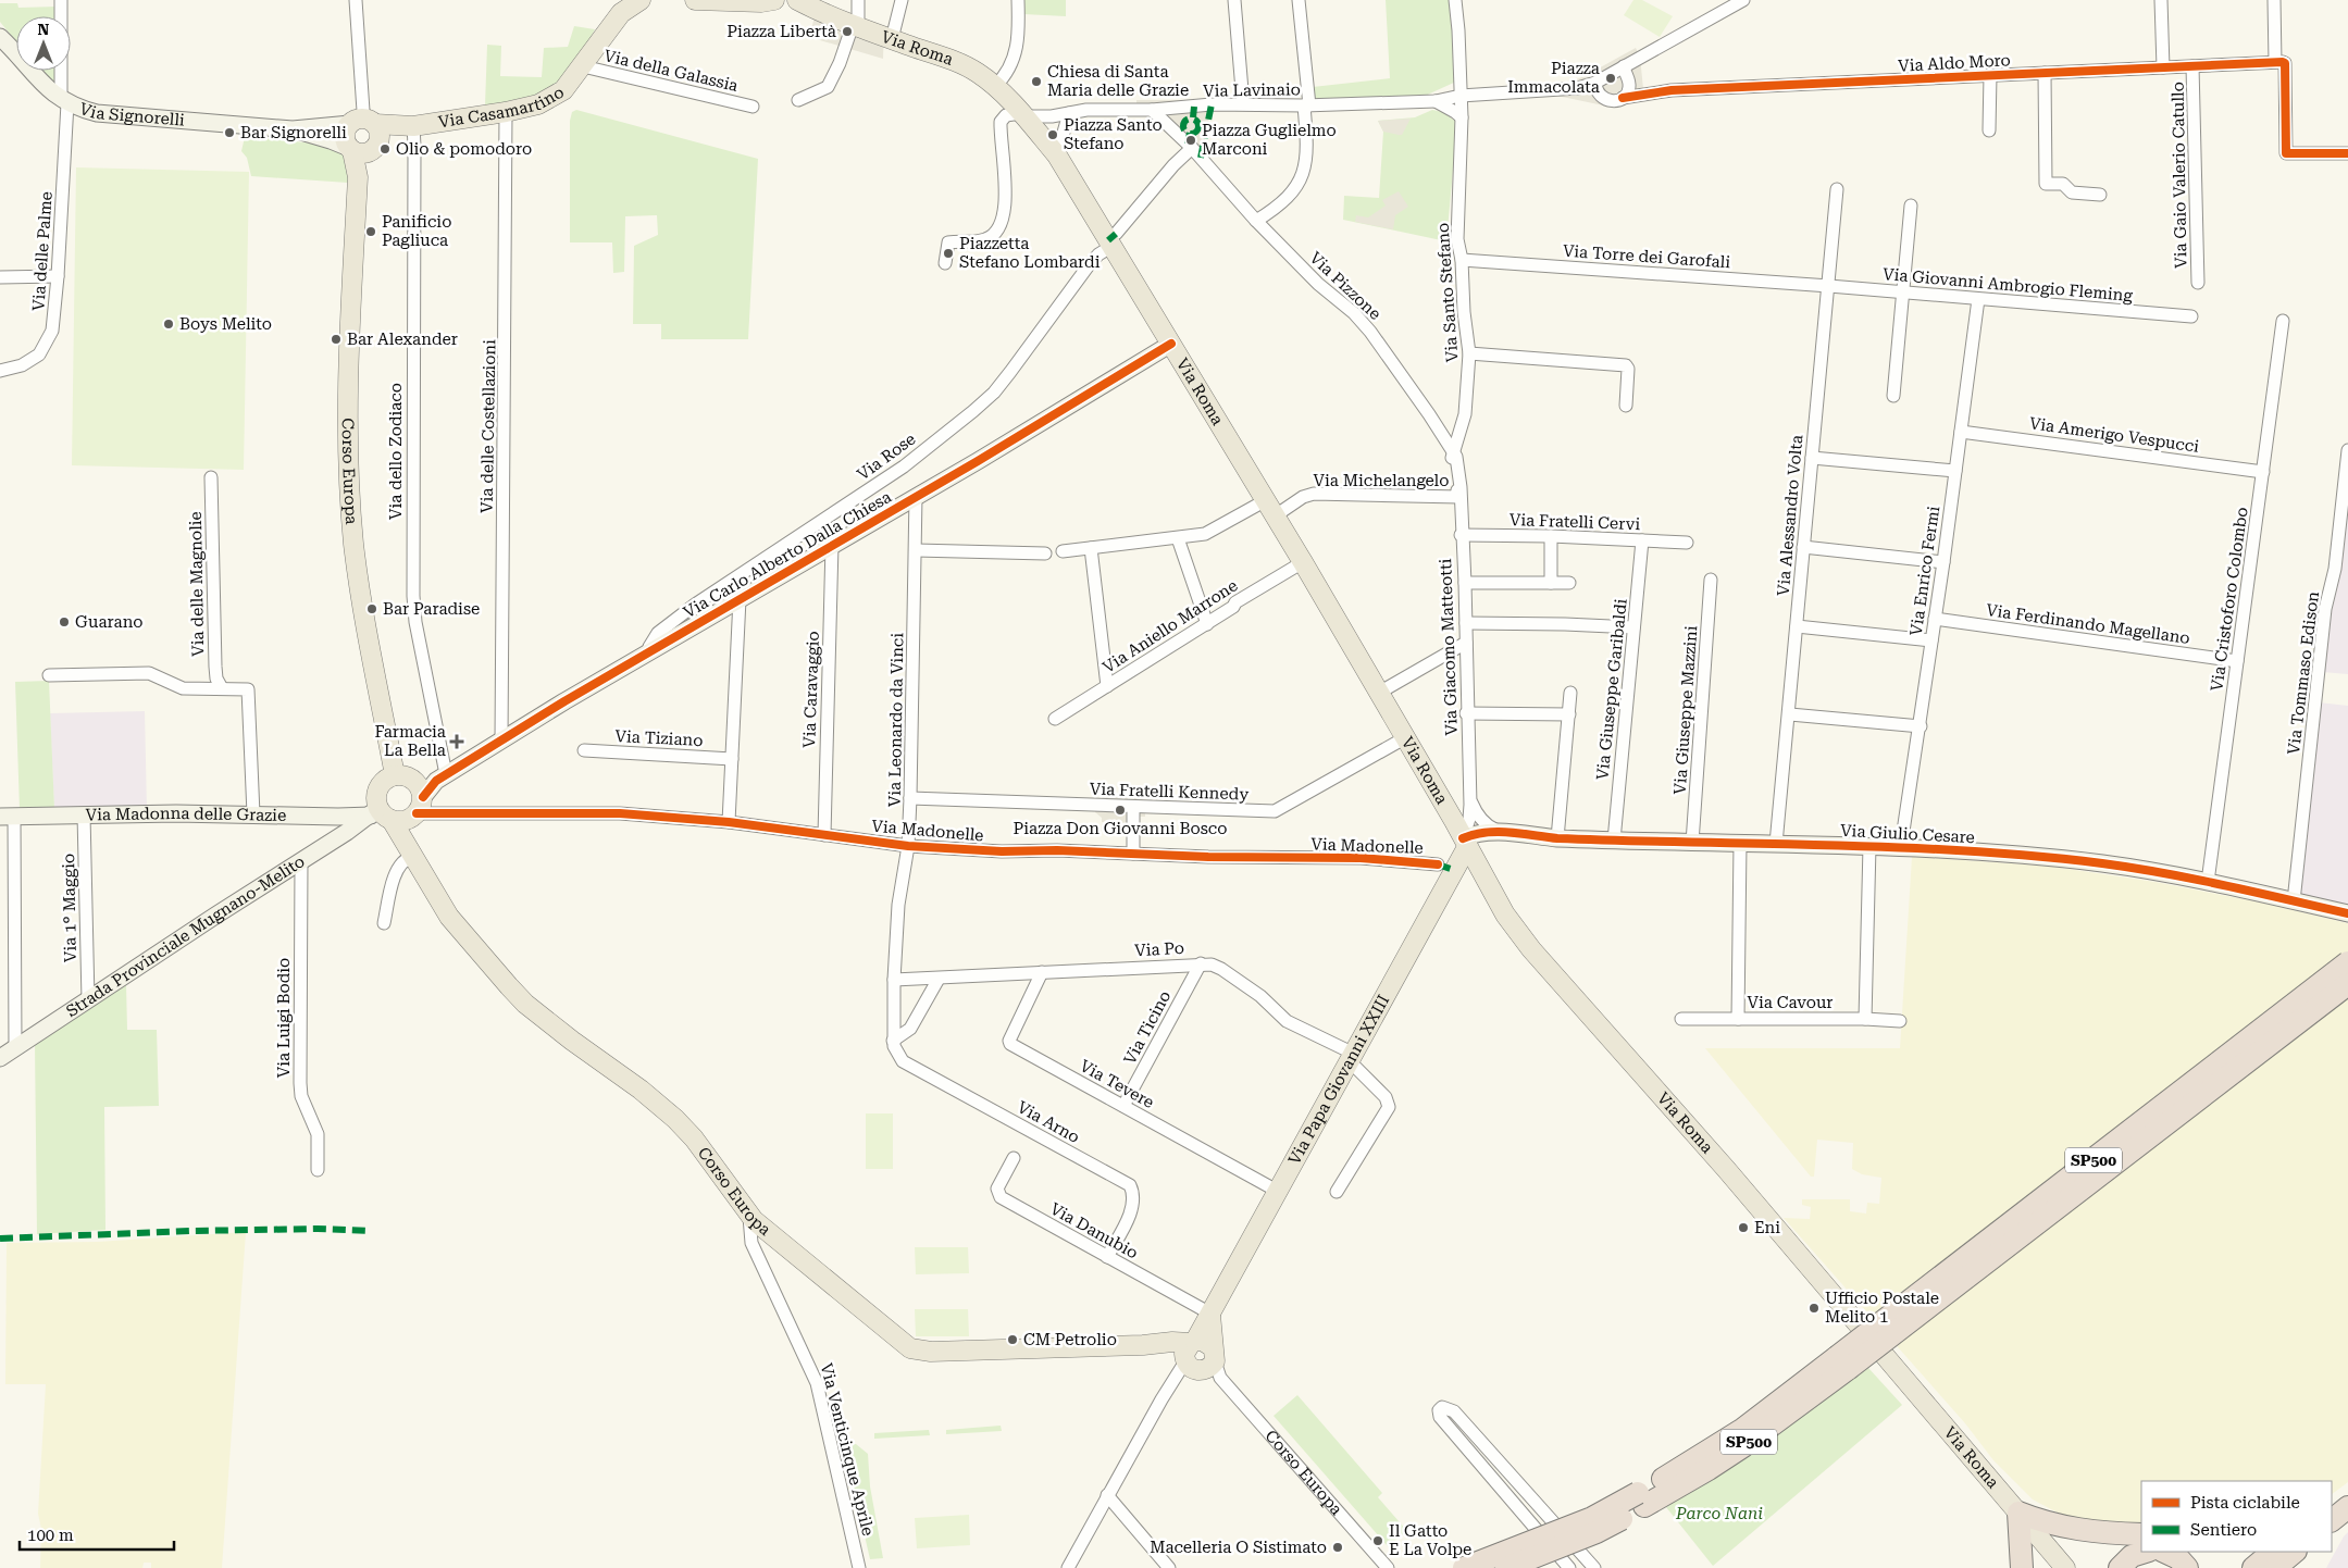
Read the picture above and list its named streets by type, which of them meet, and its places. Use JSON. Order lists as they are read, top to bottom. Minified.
{"streets":{"highway":["SP500"],"main road":["Via Roma","Via Casamartino","Corso Europa","Via Papa Giovanni XXIII"],"street":["Via Aldo Moro","Via della Galassia","Via Lavinaio","Via Signorelli","Via Gaio Valerio Catullo","Via delle Palme","Via Torre dei Garofali","Via Giovanni Ambrogio Fleming","Via Pizzone","Via Santo Stefano","Via delle Costellazioni","Via Amerigo Vespucci","Via dello Zodiaco","Via Rose","Via Michelangelo","Via Alessandro Volta","Via Fratelli Cervi","Via Carlo Alberto Dalla Chiesa","Via Enrico Fermi","Via delle Magnolie","Via Cristoforo Colombo","Via Ferdinando Magellano","Via Aniello Marrone","Via Giacomo Matteotti","Via Tommaso Edison","Via Caravaggio","Via Giuseppe Garibaldi","Via Giuseppe Mazzini","Via Leonardo da Vinci","Via Tiziano","Via Fratelli Kennedy","Via Madonna delle Grazie","Via Madonelle","Via Giulio Cesare","Via 1° Maggio","Strada Provinciale Mugnano-Melito","Via Po","Via Cavour","Via Luigi Bodio","Via Ticino","Via Tevere","Via Arno","Via Danubio","Via Venticinque Aprile"]},"crossings":[["Via Roma","Via Rose"],["Via Roma","Via Michelangelo"],["Via Roma","Via Carlo Alberto Dalla Chiesa"],["Via Roma","Via Aniello Marrone"],["Via Roma","Via Giacomo Matteotti"],["Via Roma","Via Fratelli Kennedy"],["Via Roma","Via Giulio Cesare"],["Via Roma","Via Papa Giovanni XXIII"],["Via Aldo Moro","Via Gaio Valerio Catullo"],["Via della Galassia","Via Casamartino"],["Via Lavinaio","Via Santo Stefano"],["Via Casamartino","Via Signorelli"],["Via Casamartino","Via delle Costellazioni"],["Via Casamartino","Via dello Zodiaco"],["Via Signorelli","Via delle Palme"],["Via Signorelli","Corso Europa"],["Via Torre dei Garofali","Via Giovanni Ambrogio Fleming"],["Via Torre dei Garofali","Via Santo Stefano"],["Via Torre dei Garofali","Via Alessandro Volta"],["Via Giovanni Ambrogio Fleming","Via Alessandro Volta"],["Via Giovanni Ambrogio Fleming","Via Enrico Fermi"],["Via Pizzone","Via Santo Stefano"],["Via Pizzone","Via Rose"],["Via Pizzone","Via Giacomo Matteotti"],["Via Santo Stefano","Via Giacomo Matteotti"],["Via delle Costellazioni","Via Carlo Alberto Dalla Chiesa"],["Via Amerigo Vespucci","Via Enrico Fermi"],["Via Amerigo Vespucci","Via Cristoforo Colombo"],["Via dello Zodiaco","Via Carlo Alberto Dalla Chiesa"],["Via Rose","Via Carlo Alberto Dalla Chiesa"],["Corso Europa","Via Carlo Alberto Dalla Chiesa"],["Corso Europa","Via Madonna delle Grazie"],["Corso Europa","Via Madonelle"],["Corso Europa","Strada Provinciale Mugnano-Melito"],["Via Michelangelo","Via Giacomo Matteotti"],["Via Alessandro Volta","Via Giulio Cesare"],["Via Fratelli Cervi","Via Giacomo Matteotti"],["Via Fratelli Cervi","Via Giuseppe Garibaldi"],["Via Carlo Alberto Dalla Chiesa","Via Caravaggio"],["Via Carlo Alberto Dalla Chiesa","Via Leonardo da Vinci"],["Via Carlo Alberto Dalla Chiesa","Via Madonelle"],["Via Enrico Fermi","Via Ferdinando Magellano"],["Via Enrico Fermi","Via Giulio Cesare"],["Via Cristoforo Colombo","Via Ferdinando Magellano"],["Via Cristoforo Colombo","Via Giulio Cesare"],["Via Giacomo Matteotti","Via Giulio Cesare"],["Via Giacomo Matteotti","Via Papa Giovanni XXIII"],["Via Tommaso Edison","Via Giulio Cesare"],["Via Caravaggio","Via Madonelle"],["Via Giuseppe Garibaldi","Via Giulio Cesare"],["Via Giuseppe Mazzini","Via Giulio Cesare"],["Via Leonardo da Vinci","Via Fratelli Kennedy"],["Via Leonardo da Vinci","Via Madonelle"],["Via Leonardo da Vinci","Via Po"],["Via Leonardo da Vinci","Via Arno"],["Via Madonna delle Grazie","Via 1° Maggio"],["Via Madonna delle Grazie","Strada Provinciale Mugnano-Melito"],["Via Giulio Cesare","Via Papa Giovanni XXIII"],["Via 1° Maggio","Strada Provinciale Mugnano-Melito"],["Strada Provinciale Mugnano-Melito","Via Luigi Bodio"],["Via Po","Via Ticino"],["Via Po","Via Papa Giovanni XXIII"],["Via Po","Via Tevere"],["Via Ticino","Via Tevere"],["Via Papa Giovanni XXIII","Via Tevere"],["Via Papa Giovanni XXIII","Via Danubio"],["Via Arno","Via Danubio"]],"parks":["Parco Nani"],"places":{"other":["Piazza Libertà","Piazza Immacolata","Chiesa di Santa Maria delle Grazie","Bar Signorelli","Piazza Santo Stefano","Piazza Guglielmo Marconi","Olio & pomodoro","Panificio Pagliuca","Piazzetta Stefano Lombardi","Boys Melito","Bar Alexander","Bar Paradise","Guarano","Piazza Don Giovanni Bosco","Eni","Ufficio Postale Melito 1","CM Petrolio","Il Gatto E La Volpe","Macelleria O Sistimato"],"health":["Farmacia La Bella"]},"legend":["Pista ciclabile","Sentiero"],"scale_bar":"100 m","north":"top"}
